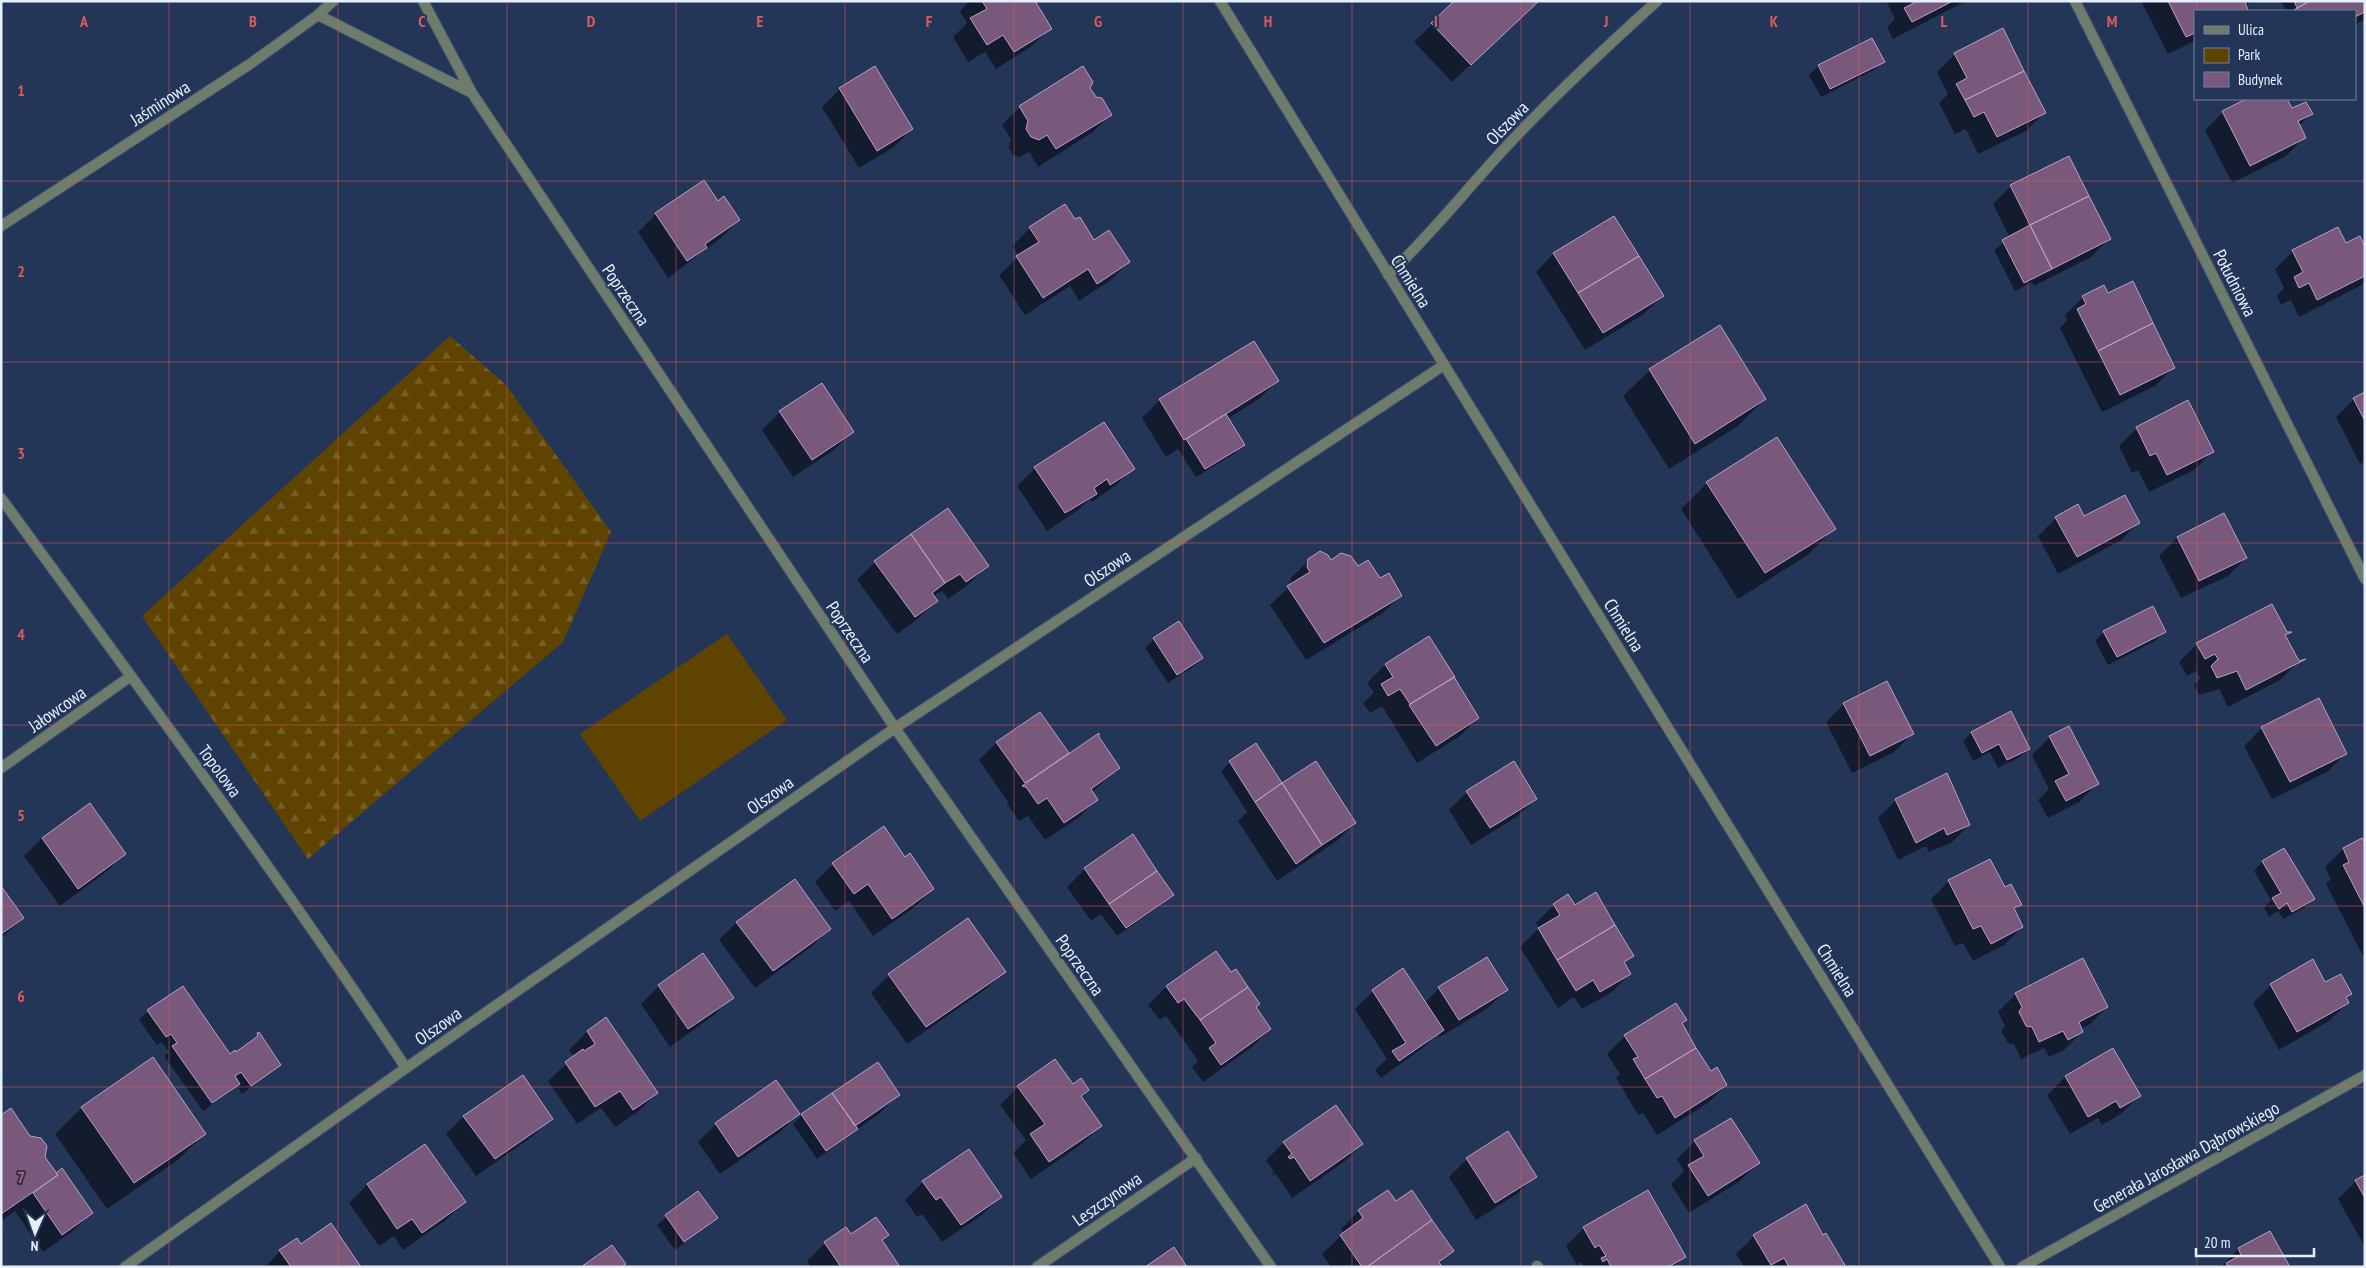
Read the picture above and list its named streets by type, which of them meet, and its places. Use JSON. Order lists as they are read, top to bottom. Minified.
{"streets":{"street":["Jaśminowa","Olszowa","Chmielna","Południowa","Poprzeczna","Jałowcowa","Topolowa","Generała Jarosława Dąbrowskiego","Leszczynowa"]},"crossings":[["Olszowa","Chmielna"],["Olszowa","Poprzeczna"],["Olszowa","Topolowa"],["Poprzeczna","Leszczynowa"],["Jałowcowa","Topolowa"]],"legend":["Ulica","Park","Budynek"],"scale_bar":"20 m","north":"bottom","grid":{"columns":["A","B","C","D","E","F","G","H","I","J","K","L","M"],"rows":["1","2","3","4","5","6","7"]}}
